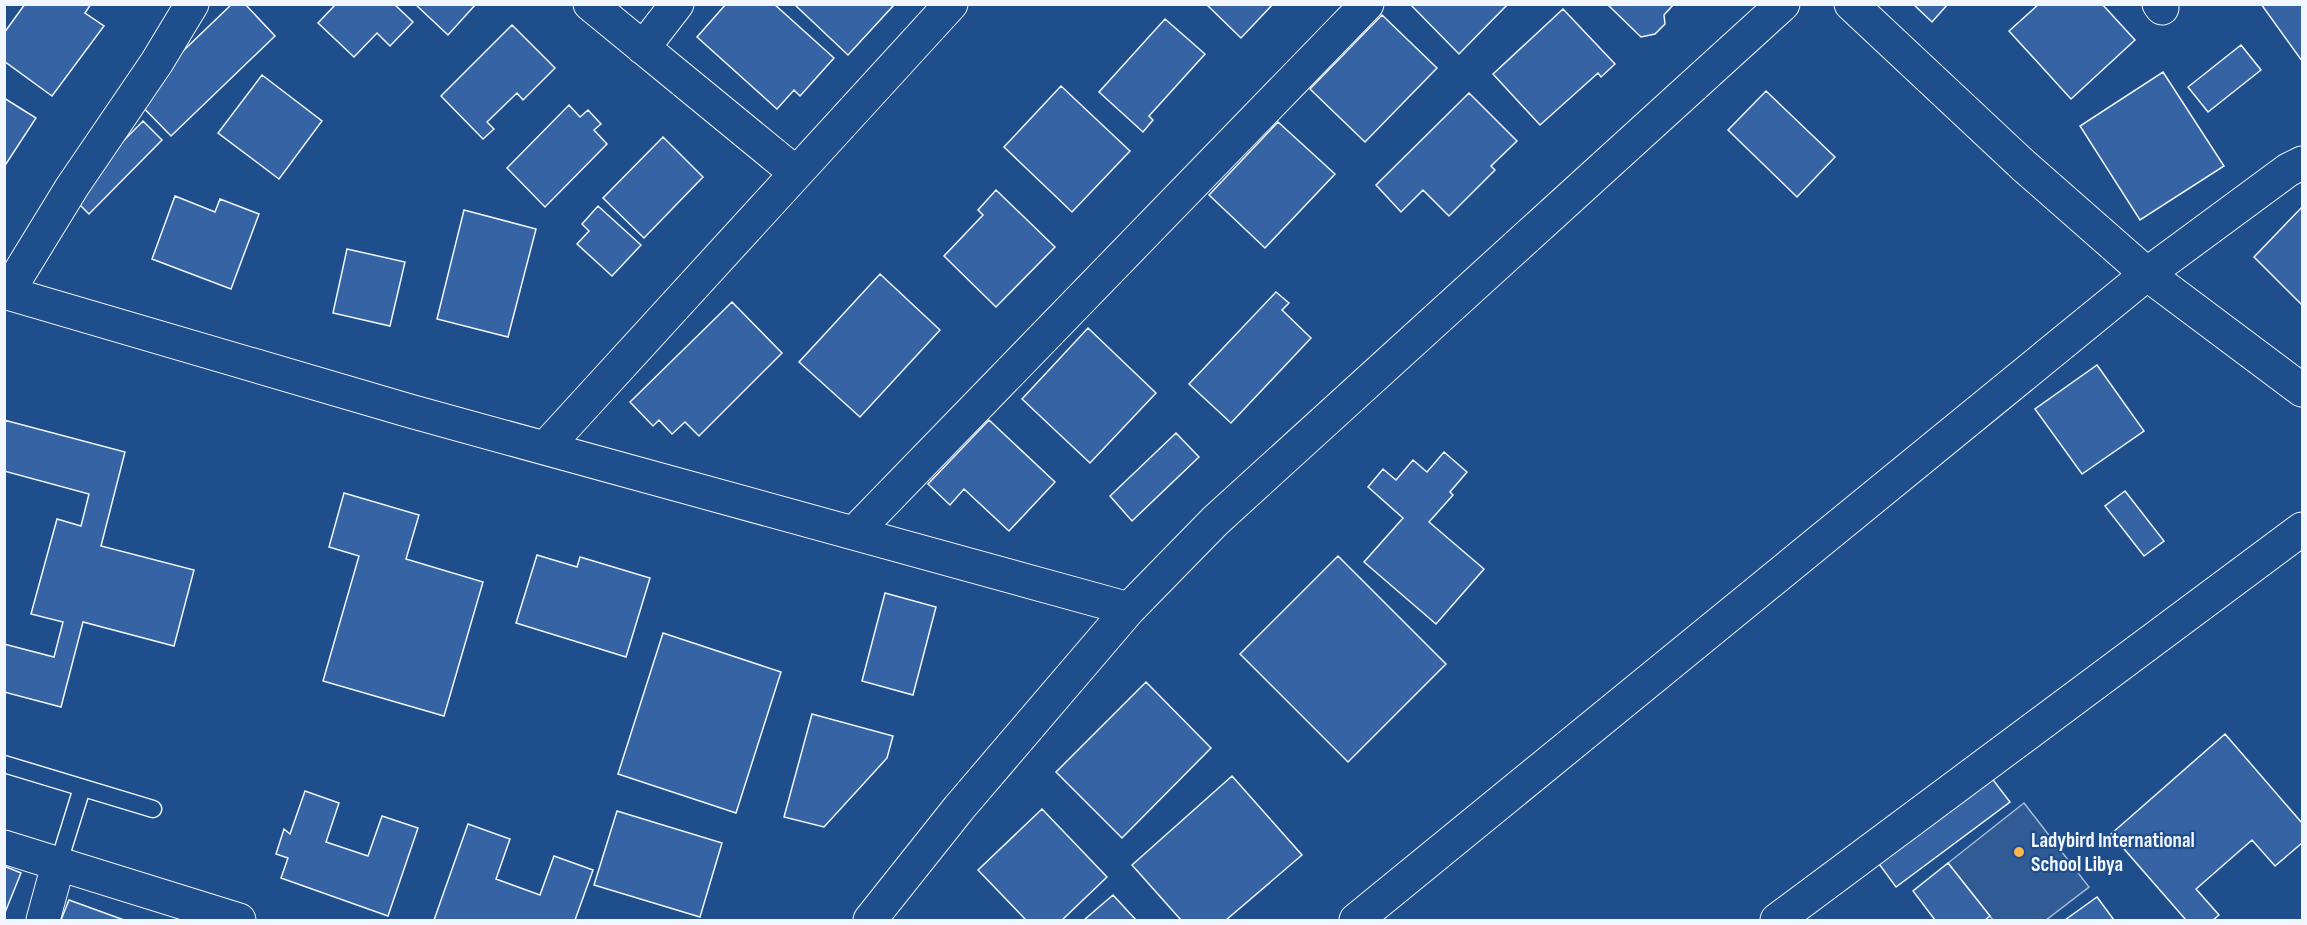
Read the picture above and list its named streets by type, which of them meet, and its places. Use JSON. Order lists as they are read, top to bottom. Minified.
{"places":["Ladybird International School Libya"]}
